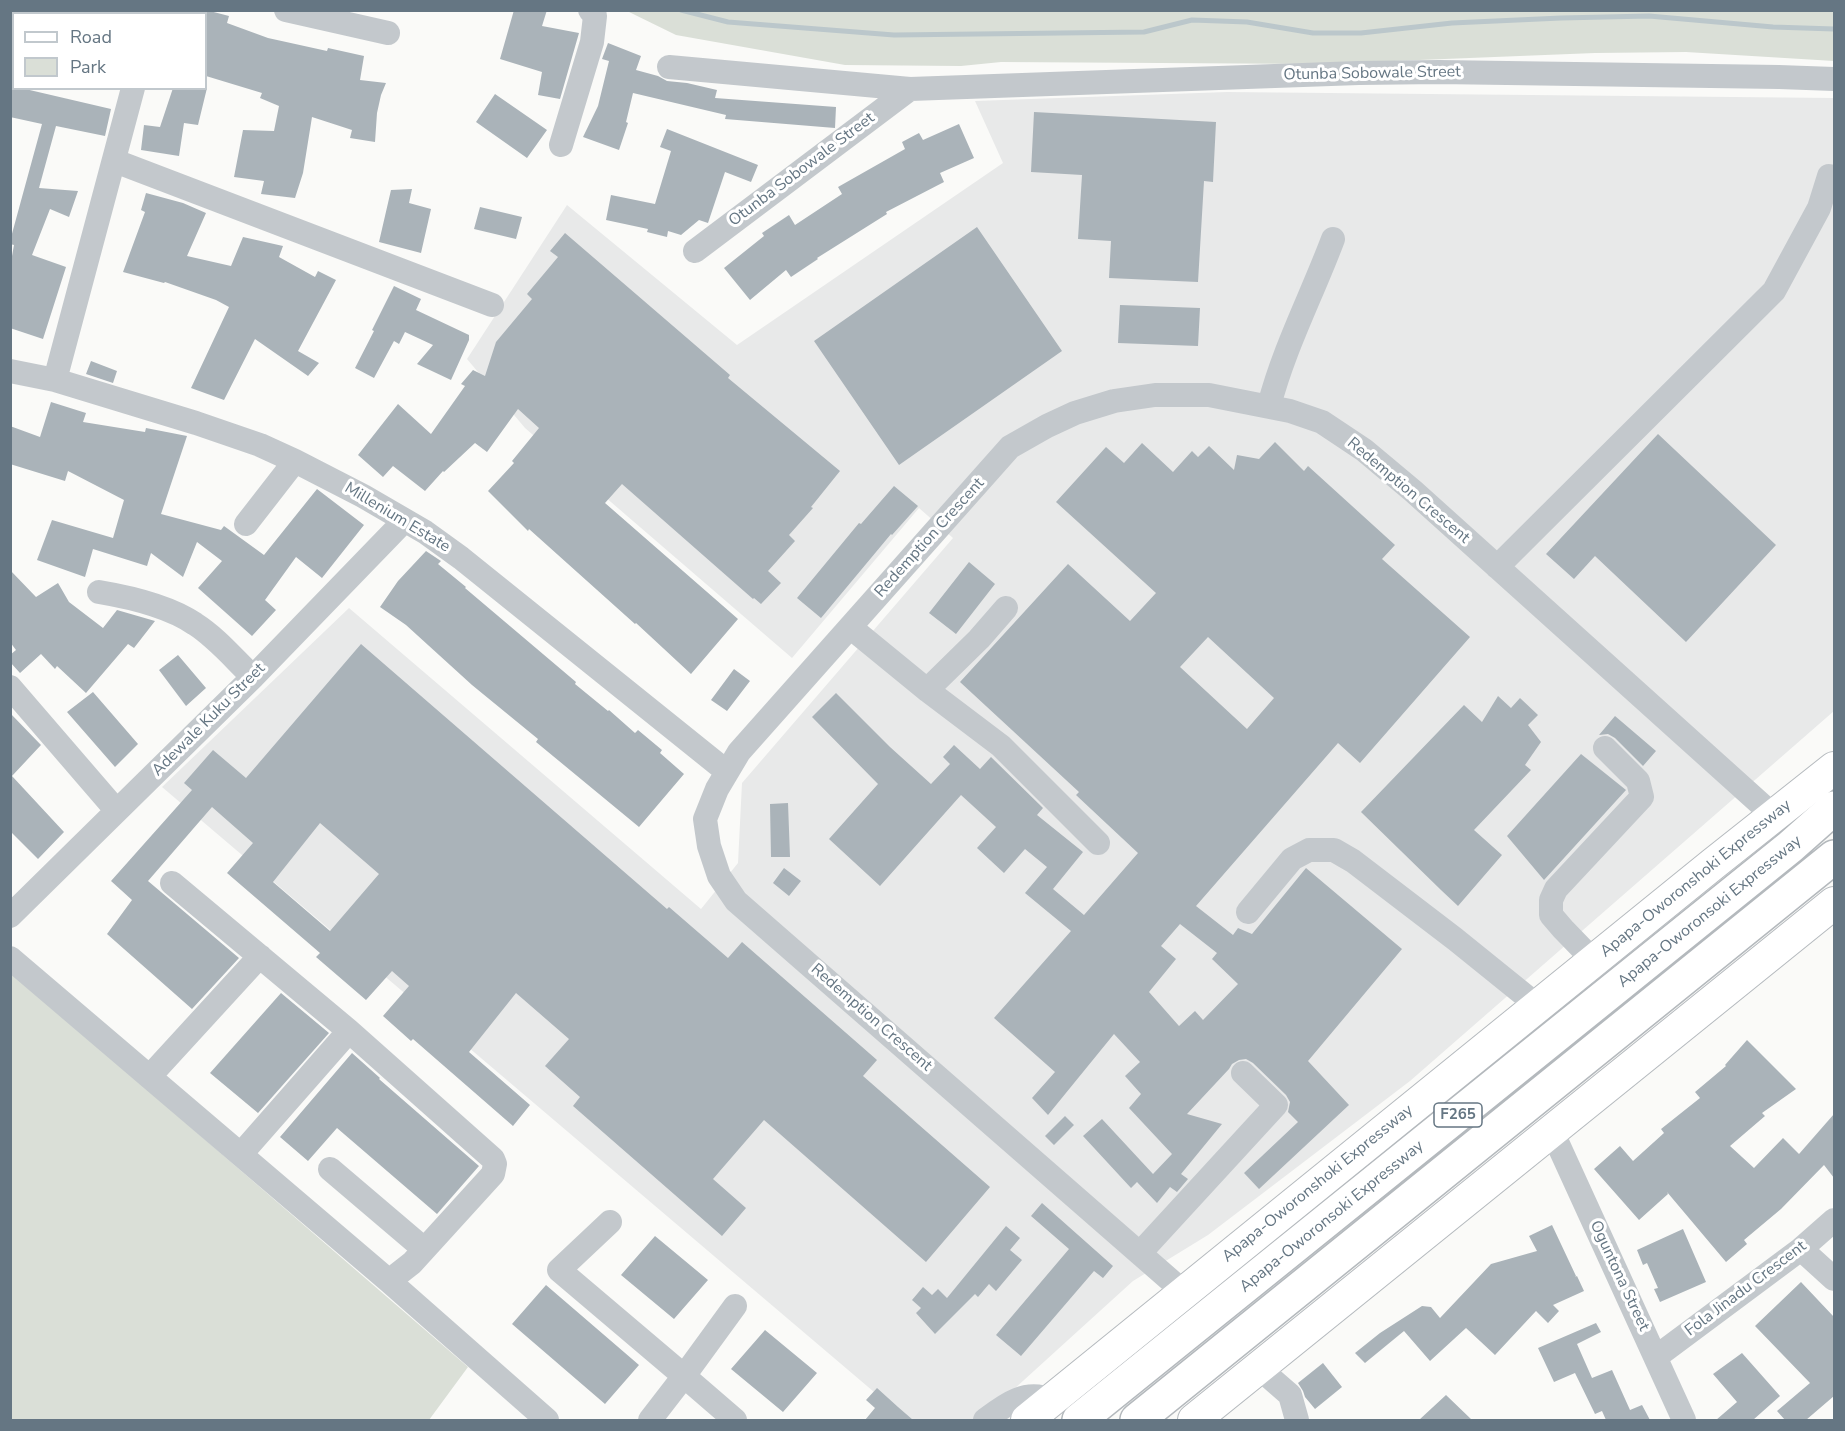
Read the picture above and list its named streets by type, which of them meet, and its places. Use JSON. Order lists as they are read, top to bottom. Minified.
{"streets":{"highway":["Apapa-Oworonsoki Expressway","F265"],"main road":["Apapa-Oworonshoki Expressway"],"street":["Otunba Sobowale Street","Redemption Crescent","Millenium Estate","Adewale Kuku Street","Oguntona Street","Fola Jinadu Crescent"]},"crossings":[["Redemption Crescent","Millenium Estate"],["Redemption Crescent","Apapa-Oworonshoki Expressway"],["Millenium Estate","Adewale Kuku Street"],["Oguntona Street","Fola Jinadu Crescent"]],"legend":["Road","Park"]}
